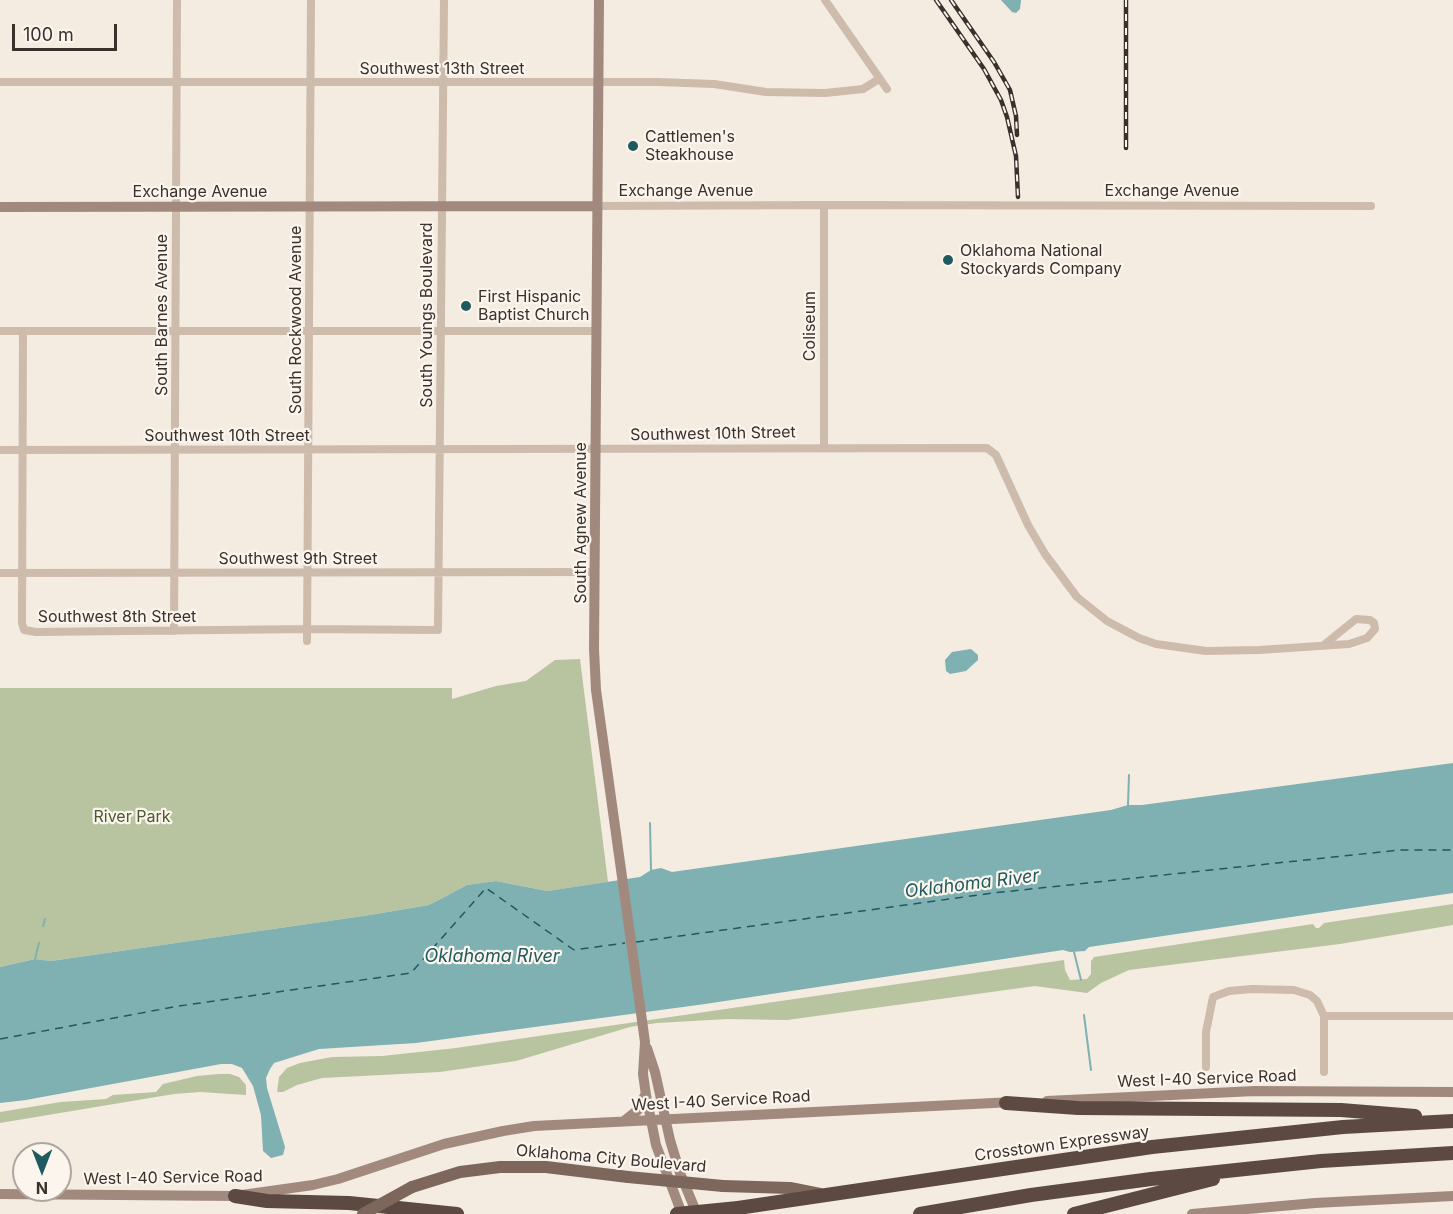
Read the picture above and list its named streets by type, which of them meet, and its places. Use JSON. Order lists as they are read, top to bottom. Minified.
{"streets":{"highway":["Crosstown Expressway"],"main road":["Exchange Avenue","South Agnew Avenue","West I-40 Service Road","Oklahoma City Boulevard"],"street":["Southwest 13th Street","South Barnes Avenue","South Youngs Boulevard","South Rockwood Avenue","Coliseum","Southwest 10th Street","Southwest 9th Street","Southwest 8th Street"]},"crossings":[["Southwest 13th Street","South Barnes Avenue"],["Southwest 13th Street","South Youngs Boulevard"],["Southwest 13th Street","South Rockwood Avenue"],["Southwest 13th Street","South Agnew Avenue"],["Exchange Avenue","South Barnes Avenue"],["Exchange Avenue","South Youngs Boulevard"],["Exchange Avenue","South Rockwood Avenue"],["Exchange Avenue","Coliseum"],["Exchange Avenue","South Agnew Avenue"],["South Barnes Avenue","Southwest 10th Street"],["South Barnes Avenue","Southwest 9th Street"],["South Barnes Avenue","Southwest 8th Street"],["South Youngs Boulevard","Southwest 10th Street"],["South Youngs Boulevard","Southwest 9th Street"],["South Youngs Boulevard","Southwest 8th Street"],["South Rockwood Avenue","Southwest 10th Street"],["South Rockwood Avenue","Southwest 9th Street"],["South Rockwood Avenue","Southwest 8th Street"],["Coliseum","Southwest 10th Street"],["Southwest 10th Street","South Agnew Avenue"],["Southwest 10th Street","Southwest 8th Street"],["South Agnew Avenue","Southwest 9th Street"],["South Agnew Avenue","West I-40 Service Road"],["Southwest 9th Street","Southwest 8th Street"],["Crosstown Expressway","Oklahoma City Boulevard"]],"water":["Oklahoma River"],"parks":["River Park"],"places":["Cattlemen's Steakhouse","Oklahoma National Stockyards Company","First Hispanic Baptist Church"],"scale_bar":"100 m","north":"bottom"}
